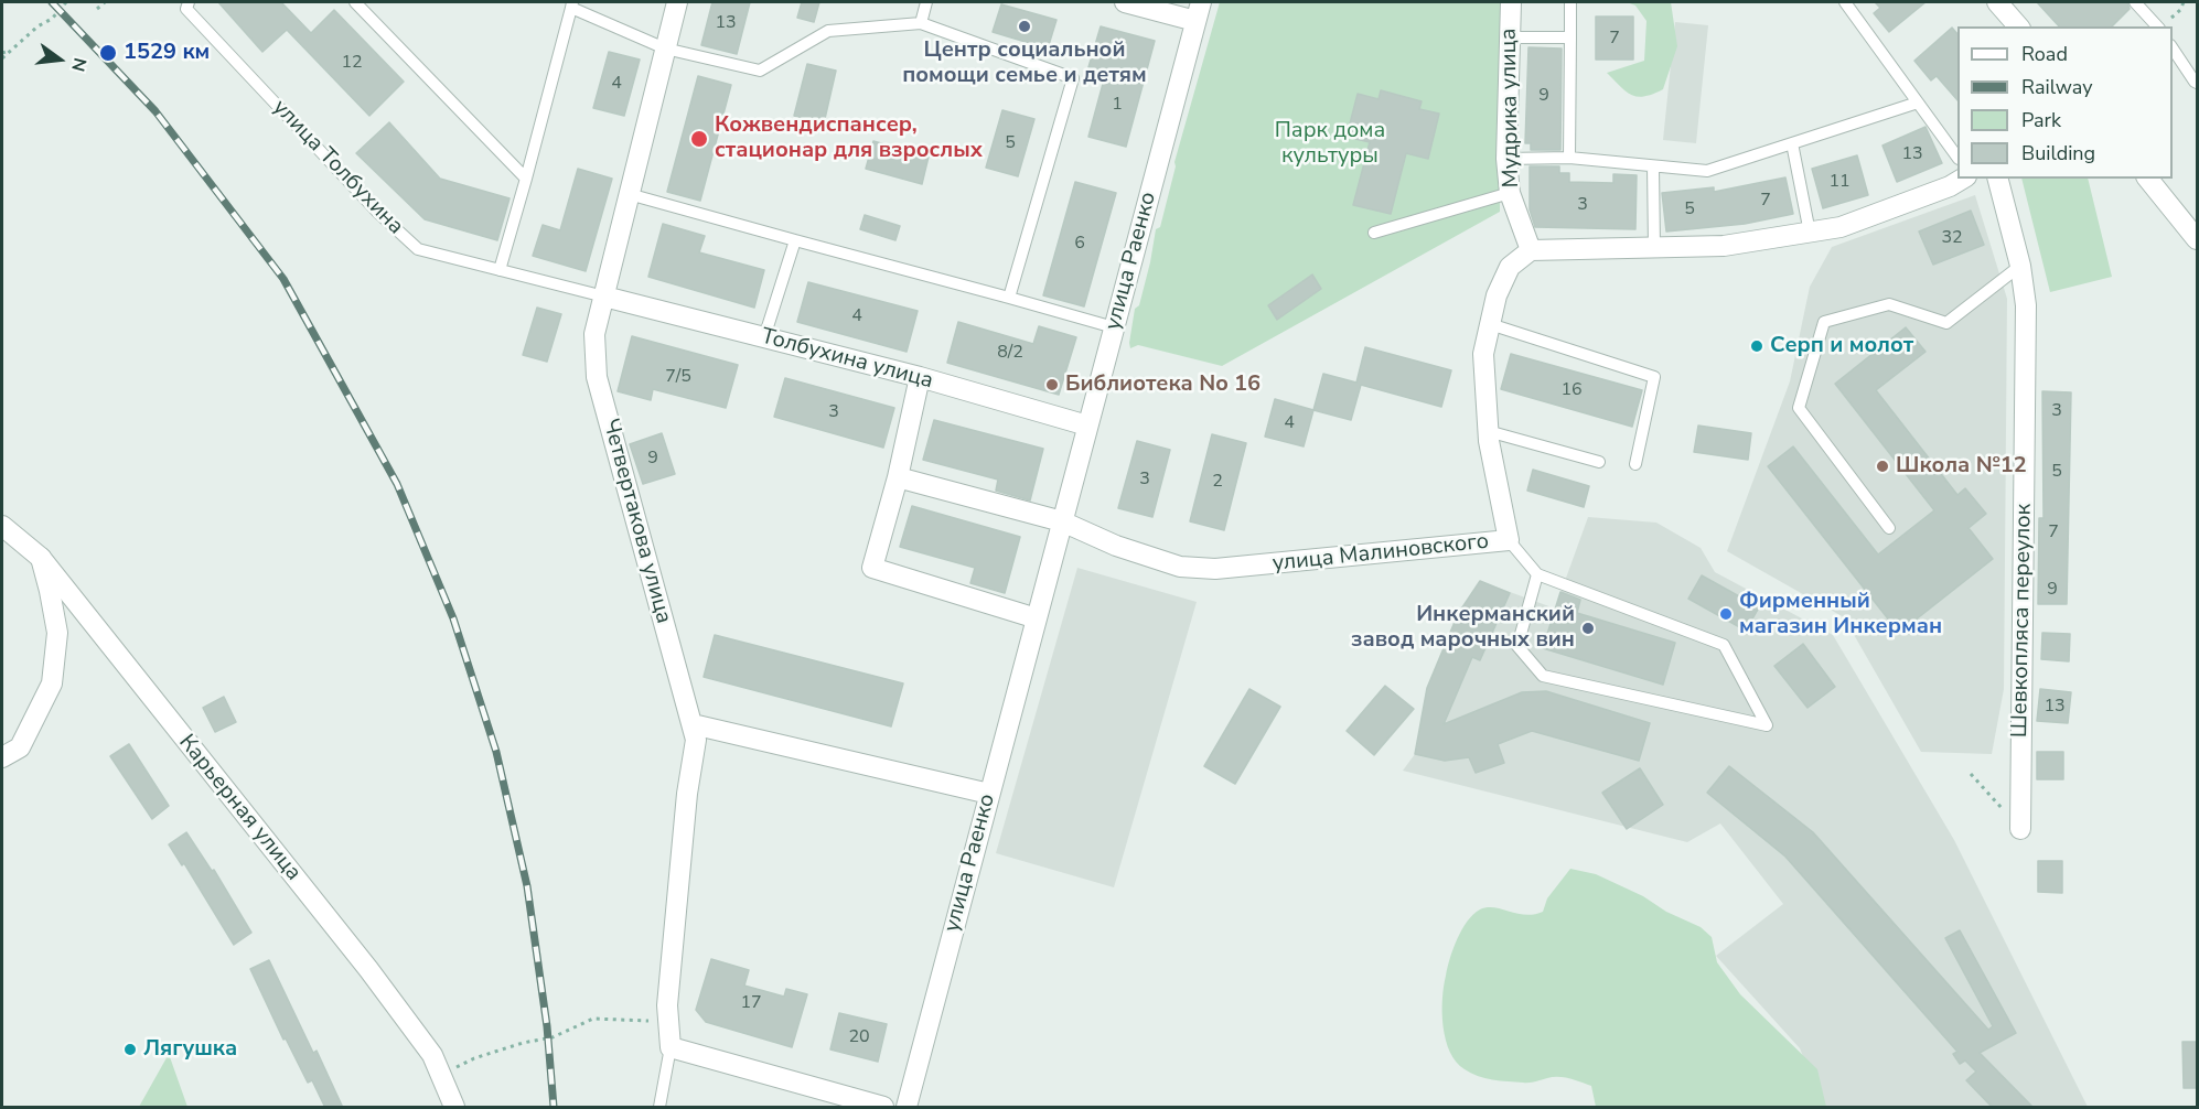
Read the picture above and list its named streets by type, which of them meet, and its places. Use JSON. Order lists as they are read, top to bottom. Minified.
{"streets":{"street":["Мудрика улица","улица Раенко","Толбухина улица","Четвертакова улица","улица Малиновского","Шевкопляса переулок","Карьерная улица"],"lane":["улица Толбухина"]},"crossings":[["Мудрика улица","улица Малиновского"],["улица Толбухина","Толбухина улица"],["улица Толбухина","Четвертакова улица"],["улица Раенко","Толбухина улица"],["улица Раенко","улица Малиновского"],["Толбухина улица","Четвертакова улица"]],"parks":["Парк дома культуры"],"places":["Центр социальной помощи семье и детям","1529 км","Кожвендиспансер, стационар для взрослых","Серп и молот","Библиотека No 16","Школа №12","Фирменный магазин Инкерман","Инкерманский завод марочных вин","Лягушка"],"house_numbers":["13","7","12","4","9","1","5","13","11","7","3","5","32","6","4","8/2","7/5","16","3","3","4","9","5","3","2","7","9","13","17","20"],"legend":["Road","Railway","Park","Building"],"north":"right"}
